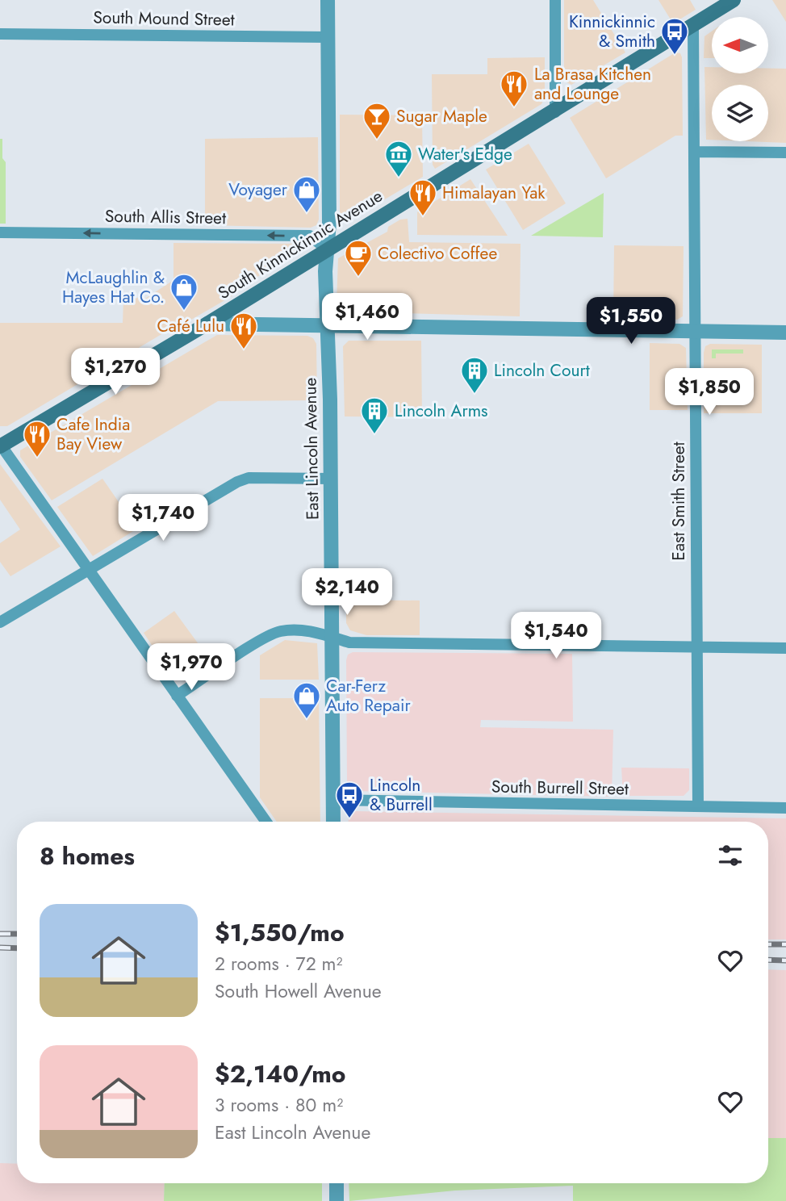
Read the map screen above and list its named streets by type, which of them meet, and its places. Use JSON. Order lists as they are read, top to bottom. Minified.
{"streets":{"main road":["South Kinnickinnic Avenue"],"street":["South Mound Street","South Allis Street","East Lincoln Avenue","East Smith Street","South Burrell Street"]},"crossings":[["South Mound Street","East Lincoln Avenue"],["South Allis Street","South Kinnickinnic Avenue"],["South Allis Street","East Lincoln Avenue"],["South Kinnickinnic Avenue","East Lincoln Avenue"],["South Kinnickinnic Avenue","East Smith Street"],["East Lincoln Avenue","South Burrell Street"],["East Smith Street","South Burrell Street"]],"one_way":["South Allis Street"],"places":{"bus stop":["Kinnickinnic & Smith","Lincoln & Burrell"],"restaurant":["La Brasa Kitchen and Lounge","Himalayan Yak","Café Lulu","Cafe India Bay View"],"bar":["Sugar Maple"],"museum":["Water's Edge"],"shop":["Voyager","McLaughlin & Hayes Hat Co.","Car-Ferz Auto Repair"],"cafe":["Colectivo Coffee"],"building":["Lincoln Court","Lincoln Arms"]},"north":"left","page":{"price":["$1,460","$1,550","$1,270","$1,850","$1,740","$2,140","$1,540","$1,970"],"heading":"8 homes","list":[{"name":"$1,550/mo","note":"2 rooms · 72 m² · South Howell Avenue"},{"name":"$2,140/mo","note":"3 rooms · 80 m² · East Lincoln Avenue"}]}}
